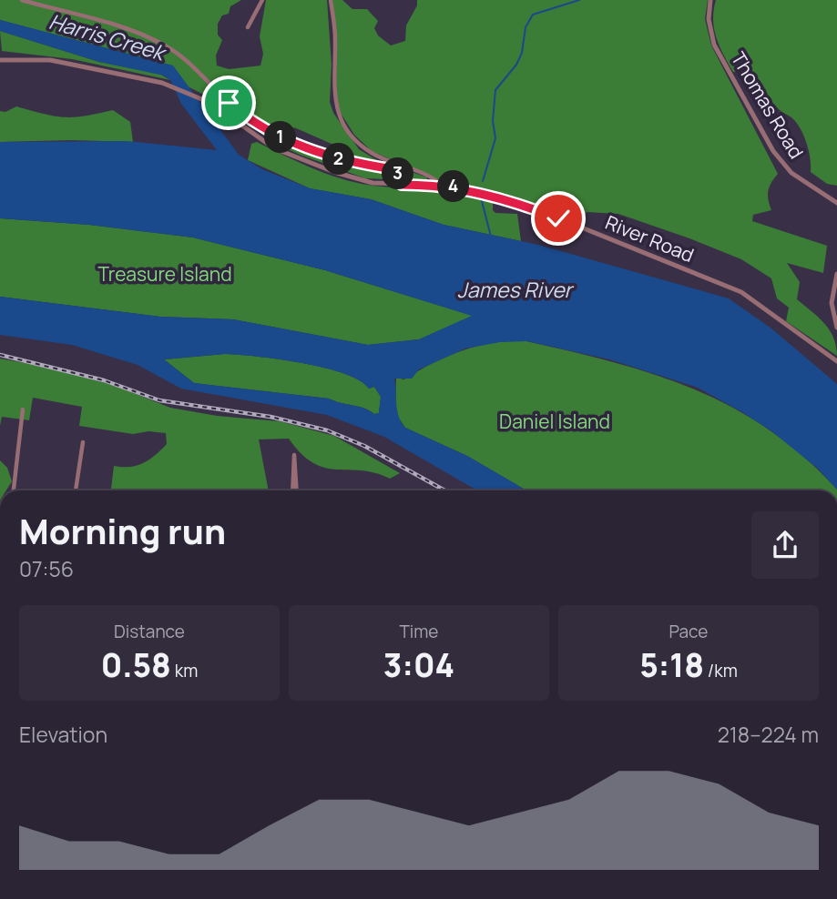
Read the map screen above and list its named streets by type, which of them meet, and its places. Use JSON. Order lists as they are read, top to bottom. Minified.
{"streets":{"street":["Thomas Road","River Road"]},"water":["Harris Creek","James River"],"parks":["Treasure Island","Daniel Island"],"page":{"pins":["1","2","3","4"],"heading":["Morning run","07:56"],"stats":[["Distance","0.58 km"],["Time","3:04"],["Pace","5:18 /km"]],"chart":["Elevation","218–224 m"]}}
